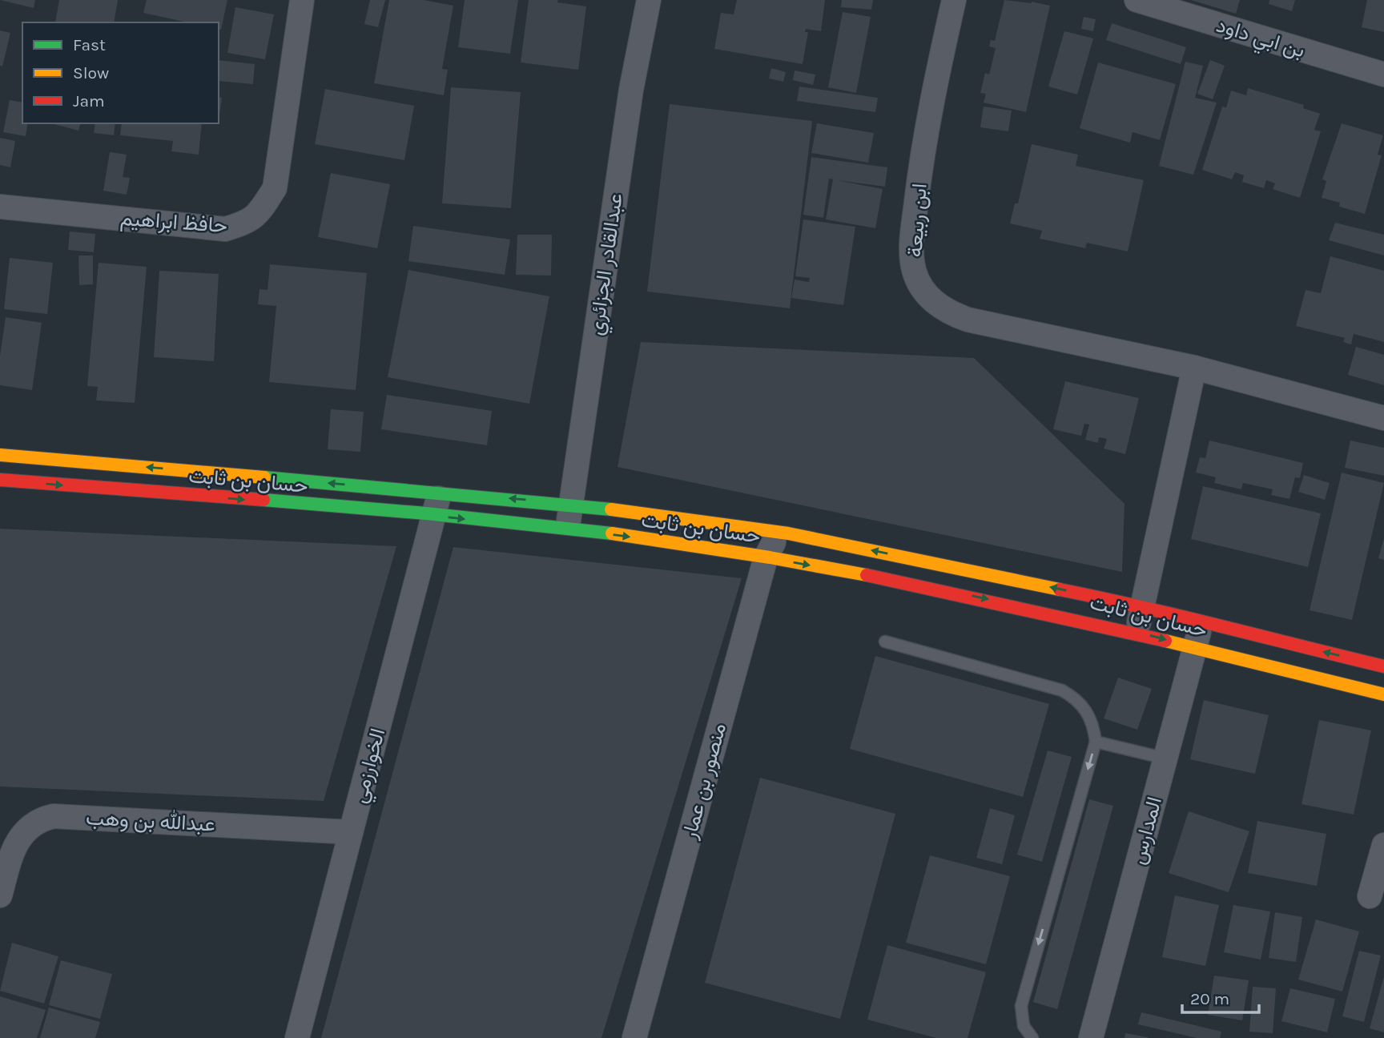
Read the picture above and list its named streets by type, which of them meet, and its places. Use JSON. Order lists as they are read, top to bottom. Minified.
{"streets":{"street":["بن ابي داود","ابن ربيعة","حافظ ابراهيم","عبدالقادر الجزائري","حسان بن ثابت","الخوارزمي","منصور بن عمار","عبدالله بن وهب","المدارس"]},"crossings":[["عبدالقادر الجزائري","حسان بن ثابت"],["حسان بن ثابت","الخوارزمي"],["حسان بن ثابت","منصور بن عمار"],["حسان بن ثابت","المدارس"],["الخوارزمي","عبدالله بن وهب"]],"legend":["Fast","Slow","Jam"],"scale_bar":"20 m"}
